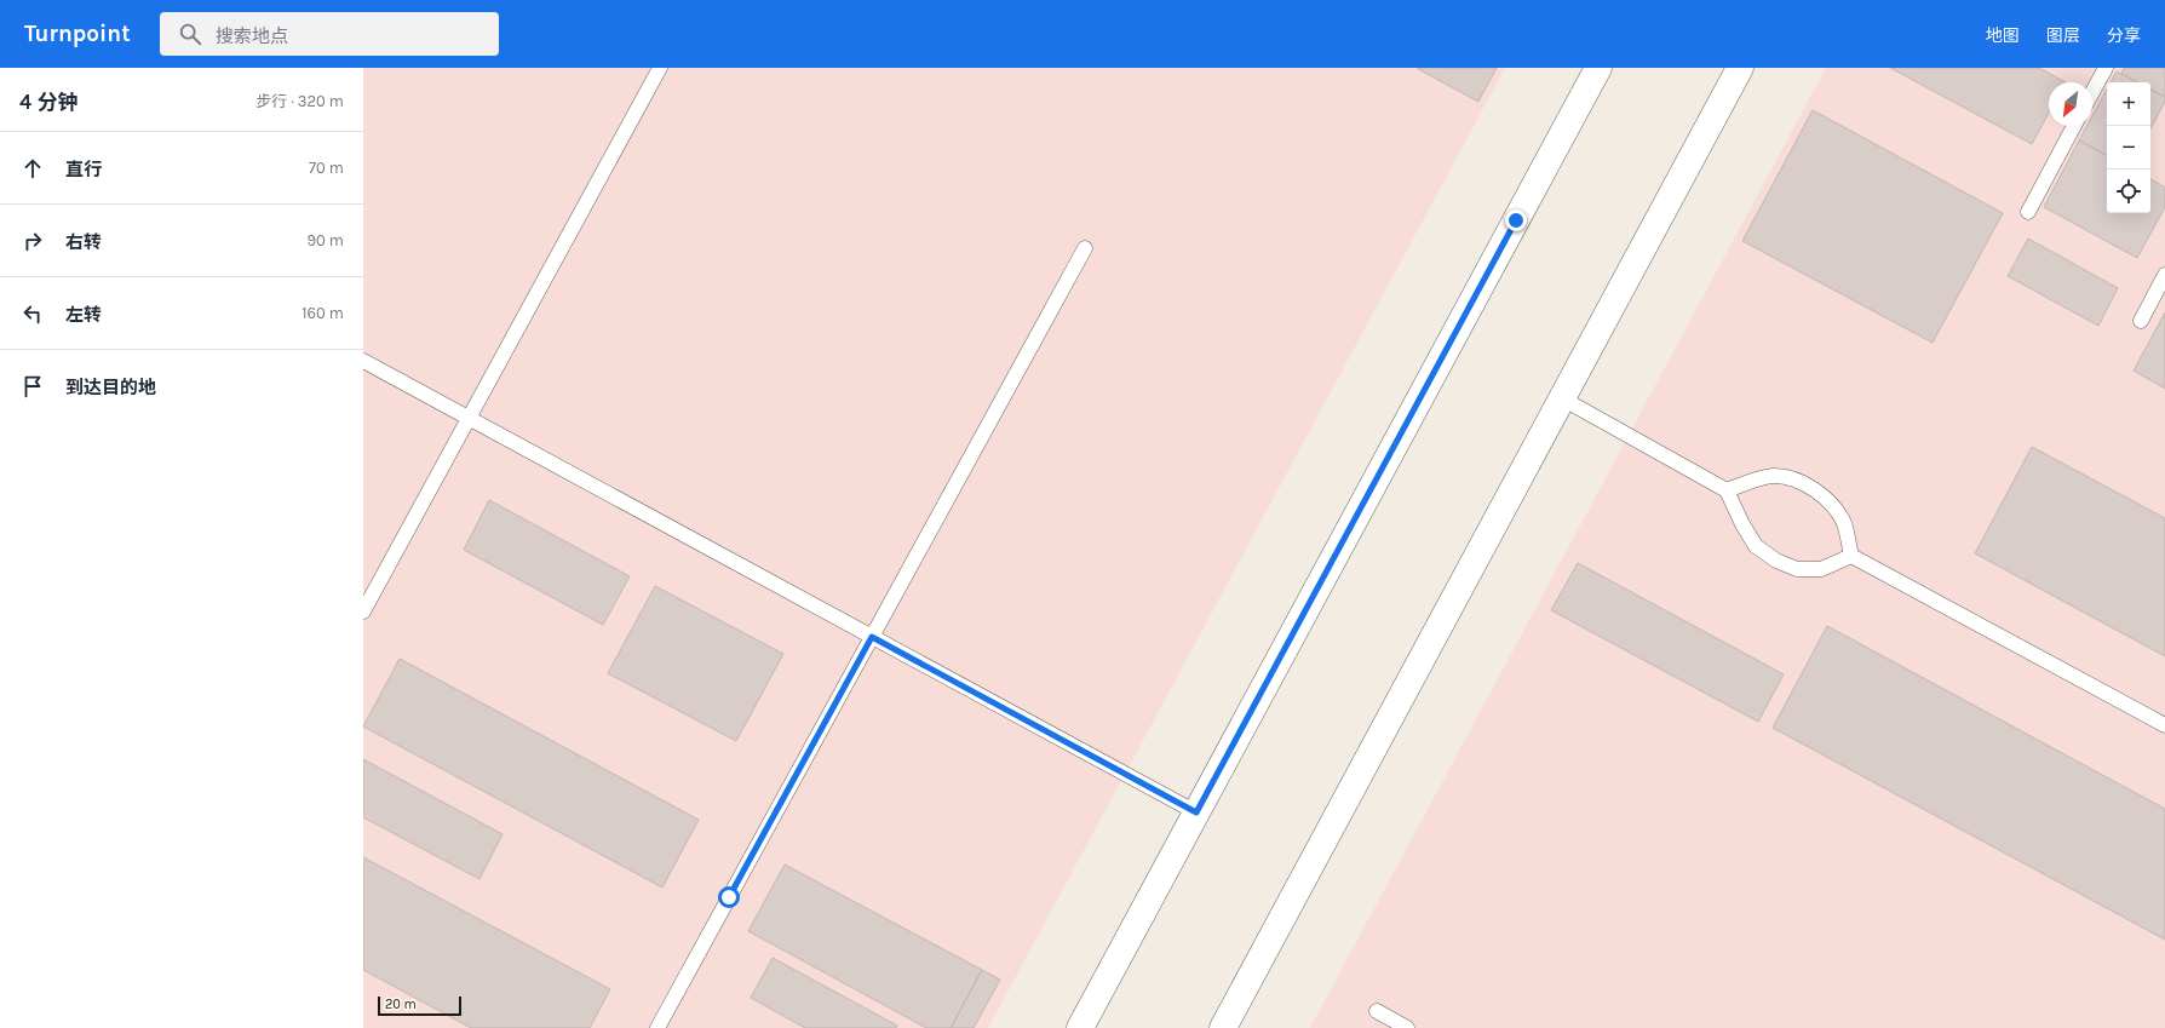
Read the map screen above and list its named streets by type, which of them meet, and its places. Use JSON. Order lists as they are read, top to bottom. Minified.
{"scale_bar":"20 m","north":"bottom left","page":{"header":"Turnpoint","search":"搜索地点","nav":["地图","图层","分享"],"heading":["4 分钟","步行 · 320 m"],"map_buttons":["+","−"],"list":[["直行","70 m"],["右转","90 m"],["左转","160 m"],"到达目的地"],"scale":"20 m"}}
